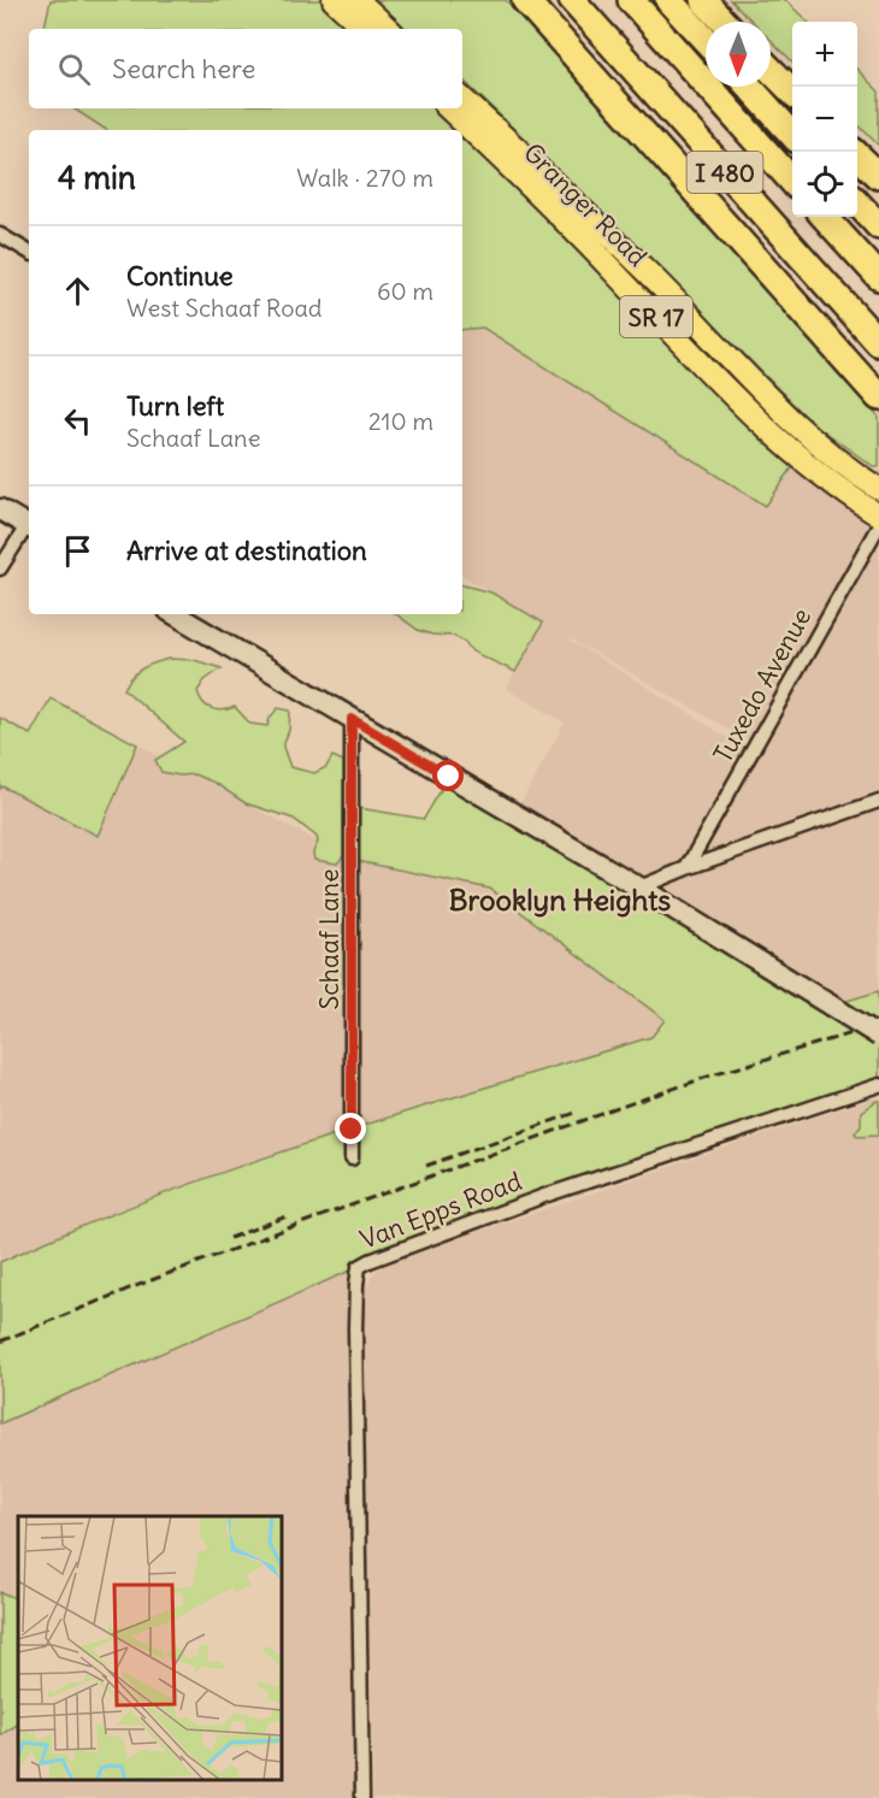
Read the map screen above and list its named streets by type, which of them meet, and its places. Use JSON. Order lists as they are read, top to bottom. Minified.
{"streets":{"highway":["I 480"],"main road":["Granger Road","SR 17"],"street":["Tuxedo Avenue","Schaaf Lane","Van Epps Road"]},"districts":["Brooklyn Heights"],"north":"bottom","page":{"map_buttons":["+","−"],"search":"Search here","heading":["4 min","Walk · 270 m"],"list":[["Continue","West Schaaf Road","60 m"],["Turn left","Schaaf Lane","210 m"],"Arrive at destination"]}}
